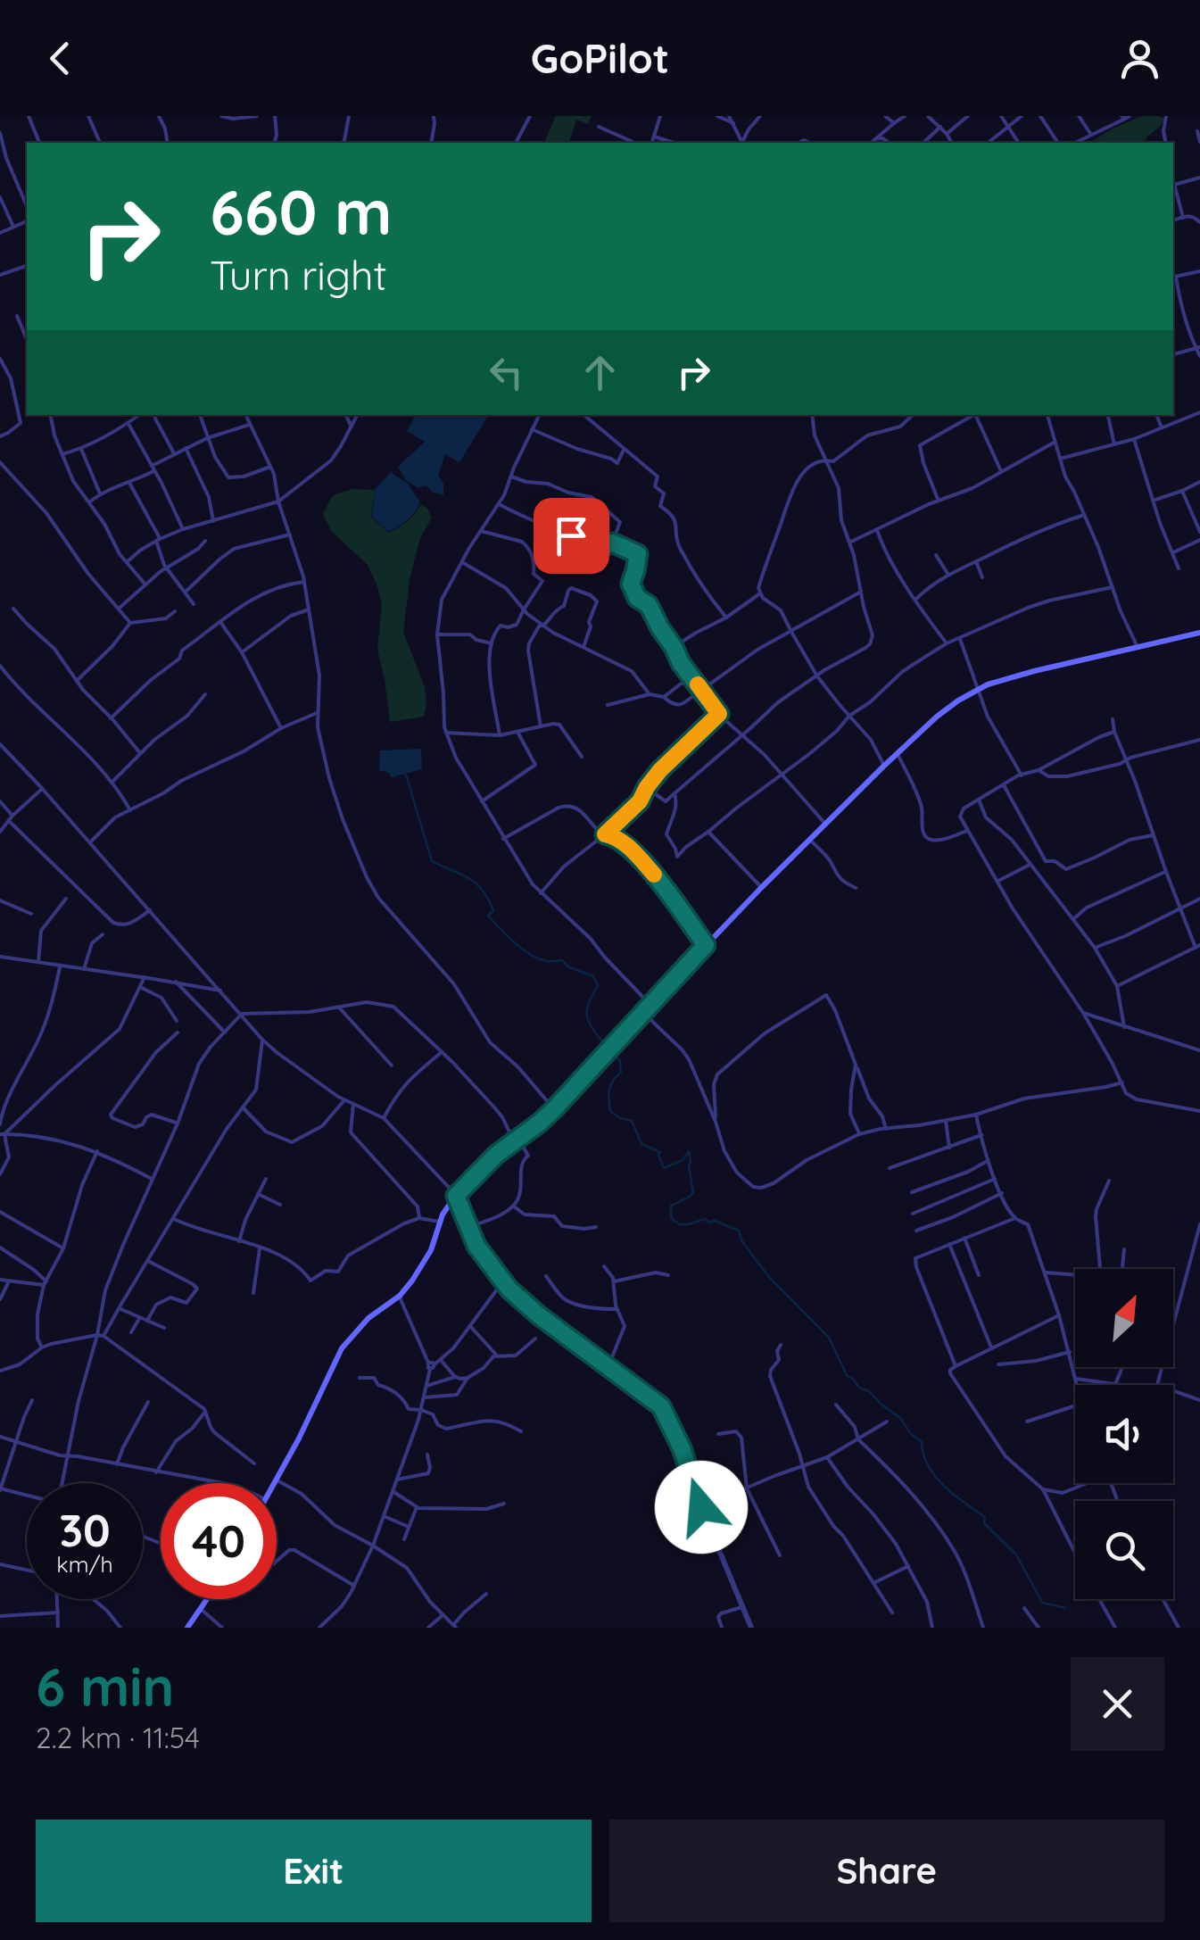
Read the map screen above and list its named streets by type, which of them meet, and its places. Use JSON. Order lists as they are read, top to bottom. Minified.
{"north":"top right","page":{"header":"GoPilot","turn":["660 m","Turn right"],"speed":"30 km/h","limit":"40","heading":["6 min","2.2 km · 11:54"],"buttons":["Exit","Share"]}}
